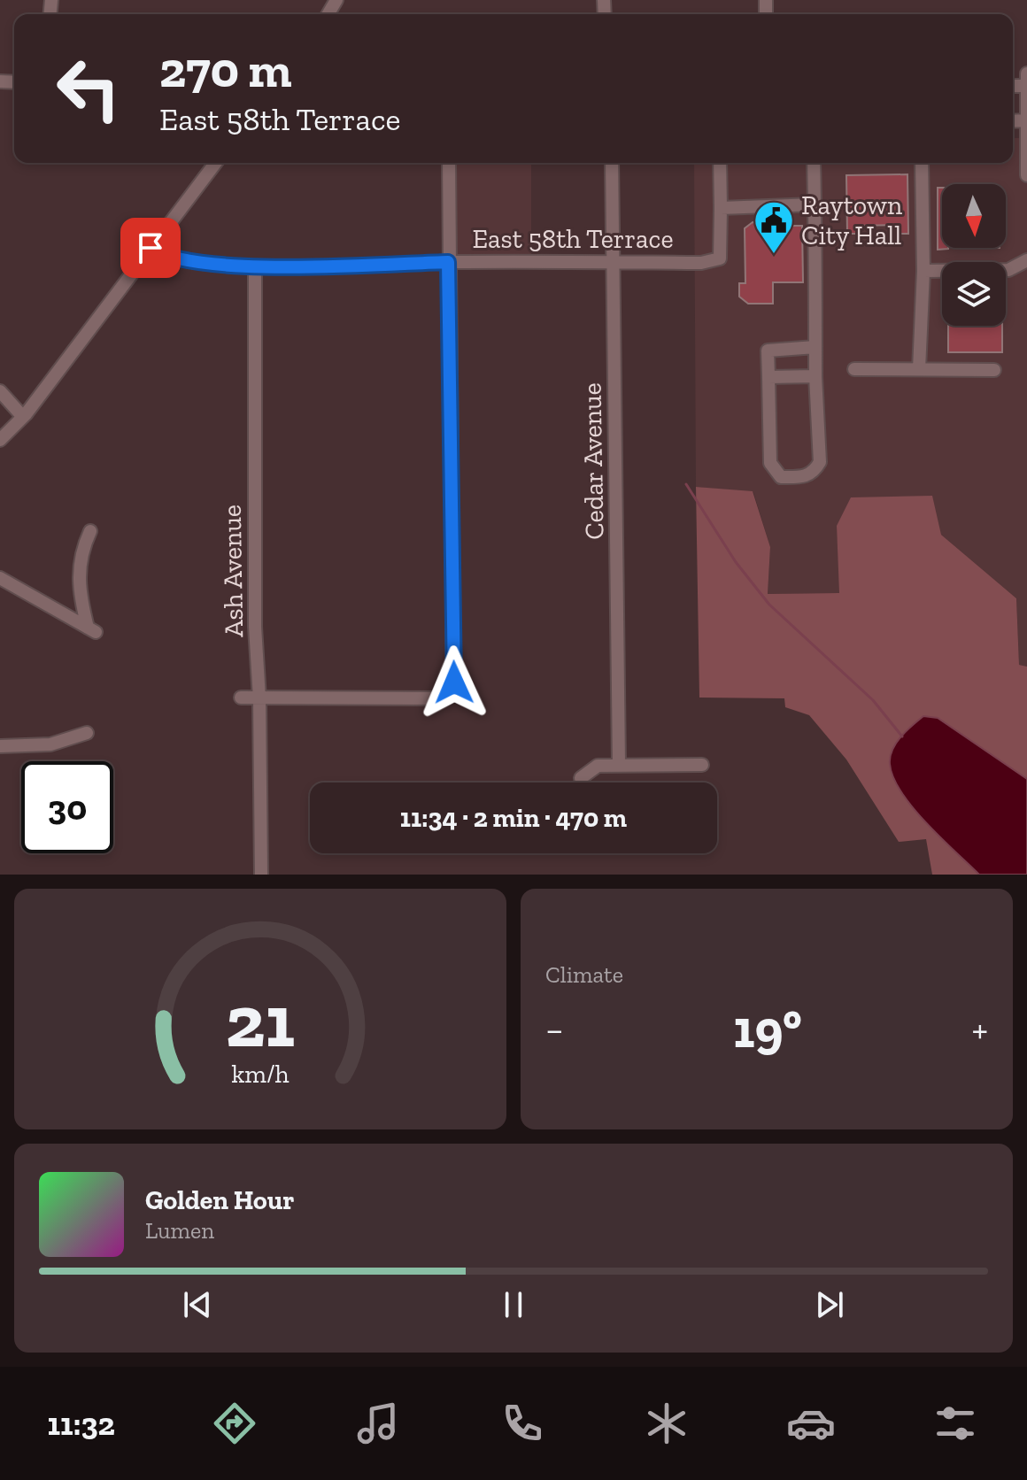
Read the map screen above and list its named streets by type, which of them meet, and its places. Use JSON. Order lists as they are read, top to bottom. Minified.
{"streets":{"street":["East 58th Terrace","Cedar Avenue","Ash Avenue"]},"crossings":[["East 58th Terrace","Cedar Avenue"],["East 58th Terrace","Ash Avenue"]],"places":{"public building":["Raytown City Hall"]},"north":"bottom","page":{"turn":["270 m","East 58th Terrace"],"limit":"30","trip":"11:34 · 2 min · 470 m","tile":"Climate","heat":["−","19°","+"],"song":["Golden Hour","Lumen"],"tabs":"11:32","gauge":["21","km/h"]}}
